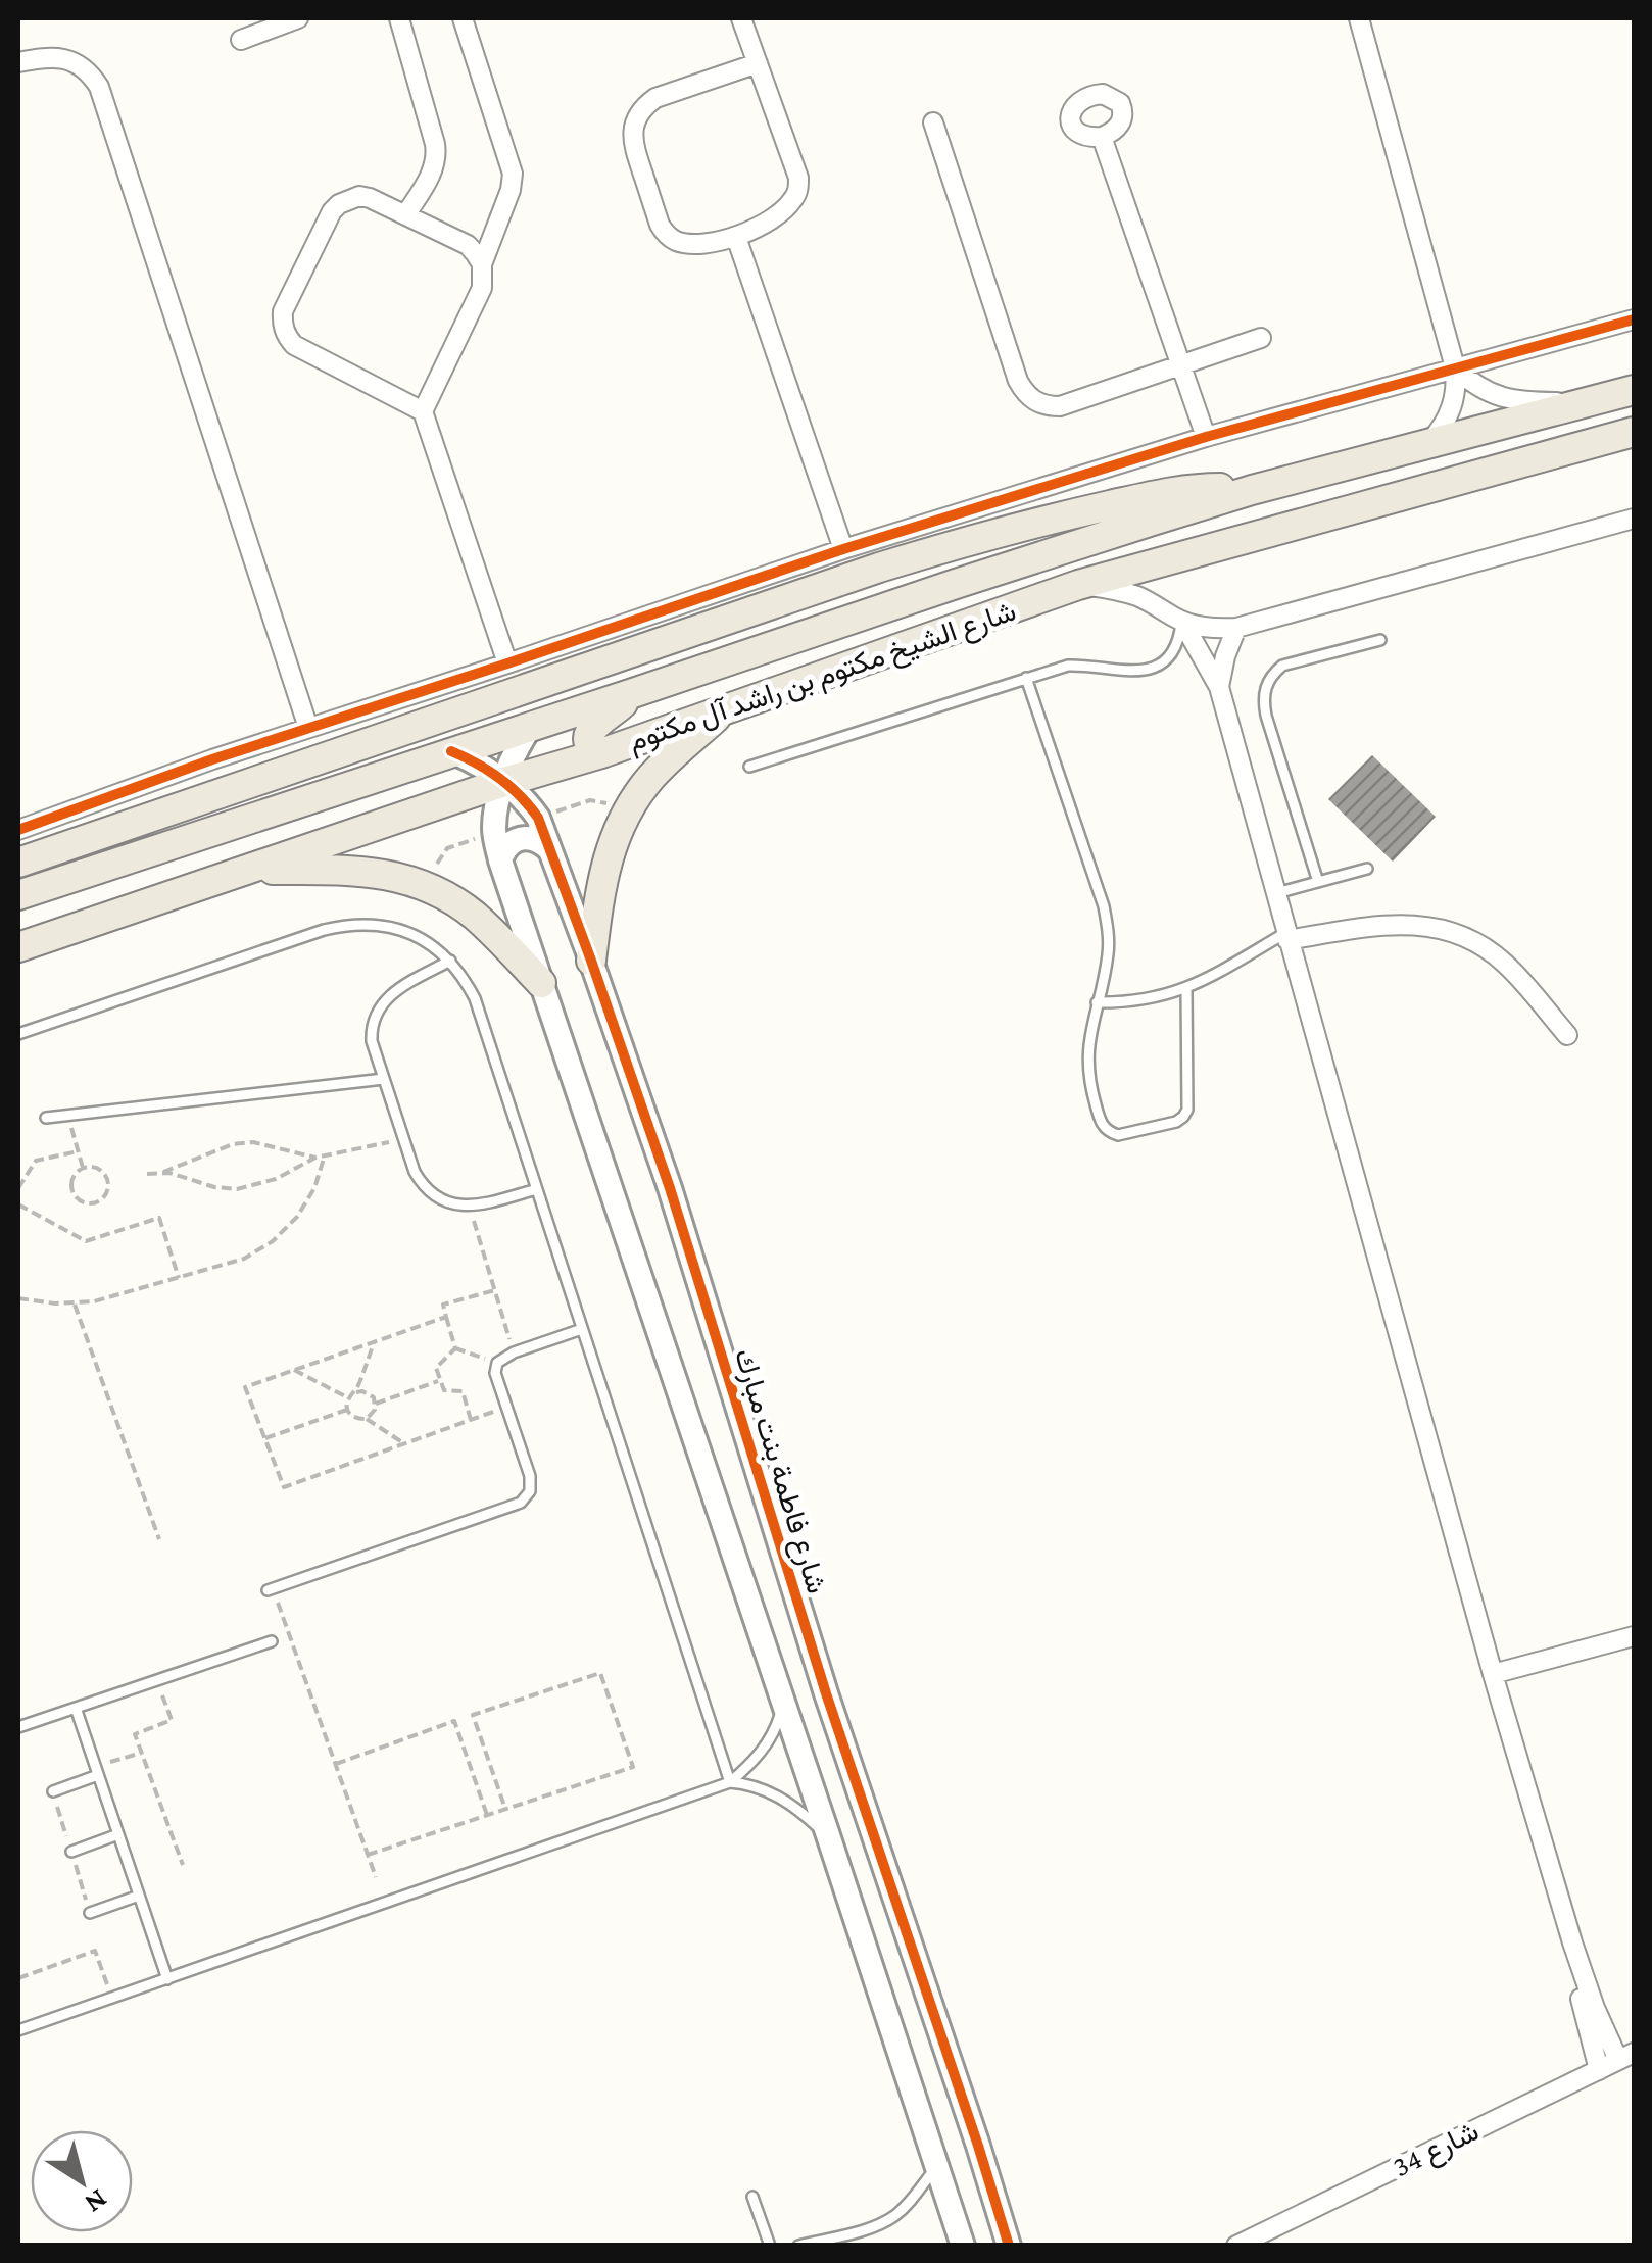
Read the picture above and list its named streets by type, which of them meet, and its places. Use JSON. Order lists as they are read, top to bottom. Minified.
{"streets":{"main road":["شارع الشيخ مكتوم بن راشد آل مكتوم"],"street":["شارع فاطمة بنت مبارك","شارع 34"]},"crossings":[["شارع الشيخ مكتوم بن راشد آل مكتوم","شارع فاطمة بنت مبارك"]],"north":"bottom right"}
